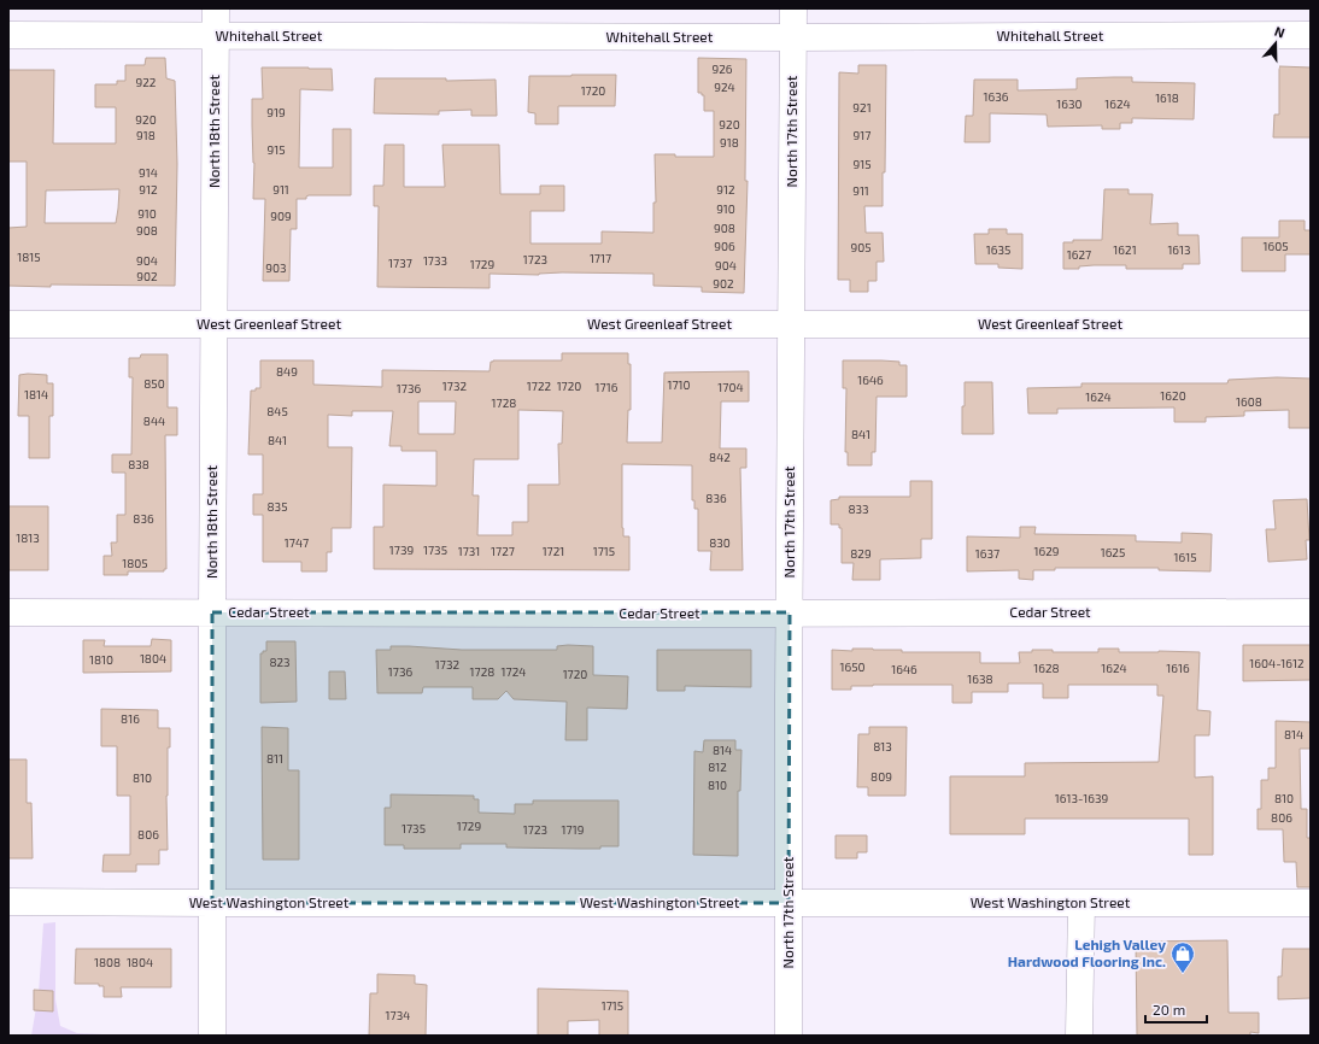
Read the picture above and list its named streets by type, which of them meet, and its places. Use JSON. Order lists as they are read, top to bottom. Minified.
{"streets":{"street":["Whitehall Street","North 18th Street","North 17th Street","West Greenleaf Street","Cedar Street","West Washington Street"]},"crossings":[["Whitehall Street","North 18th Street"],["Whitehall Street","North 17th Street"],["North 18th Street","West Greenleaf Street"],["North 18th Street","Cedar Street"],["North 18th Street","West Washington Street"],["North 17th Street","West Greenleaf Street"],["North 17th Street","Cedar Street"],["North 17th Street","West Washington Street"]],"places":{"shop":["Lehigh Valley Hardwood Flooring Inc."]},"house_numbers":["926","922","924","1720","1636","1618","1630","1624","921","919","920","920","918","917","918","915","915","914","912","911","912","911","910","910","909","908","908","906","1605","905","1635","1621","1613","1627","1815","1717","1723","904","1733","1737","1729","904","903","902","902","849","1646","850","1710","1732","1722","1720","1716","1704","1736","1814","1620","1624","1608","1728","845","844","841","841","842","838","836","835","833","836","1813","1747","830","1739","1735","1731","1727","1721","1715","1629","1625","829","1637","1615","1805","1804","1810","823","1604-1612","1732","1650","1628","1624","1616","1646","1736","1728","1724","1720","1638","816","814","813","814","811","812","809","810","810","1613-1639","810","806","1729","1735","1723","1719","806","1808","1804","1715","1734"],"scale_bar":"20 m","north":"top"}
